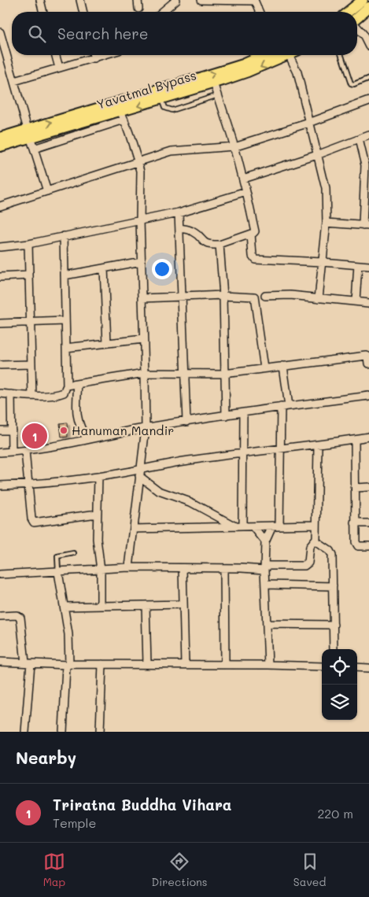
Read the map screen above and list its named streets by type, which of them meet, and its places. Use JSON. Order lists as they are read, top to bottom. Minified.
{"streets":{"main road":["Yavatmal Bypass"]},"places":["Hanuman Mandir"],"page":{"search":"Search here","pins":"1","heading":"Nearby","list":[{"mark":"1","name":"Triratna Buddha Vihara","note":"Temple","value":"220 m"}],"nav":["Map","Directions","Saved"]}}
